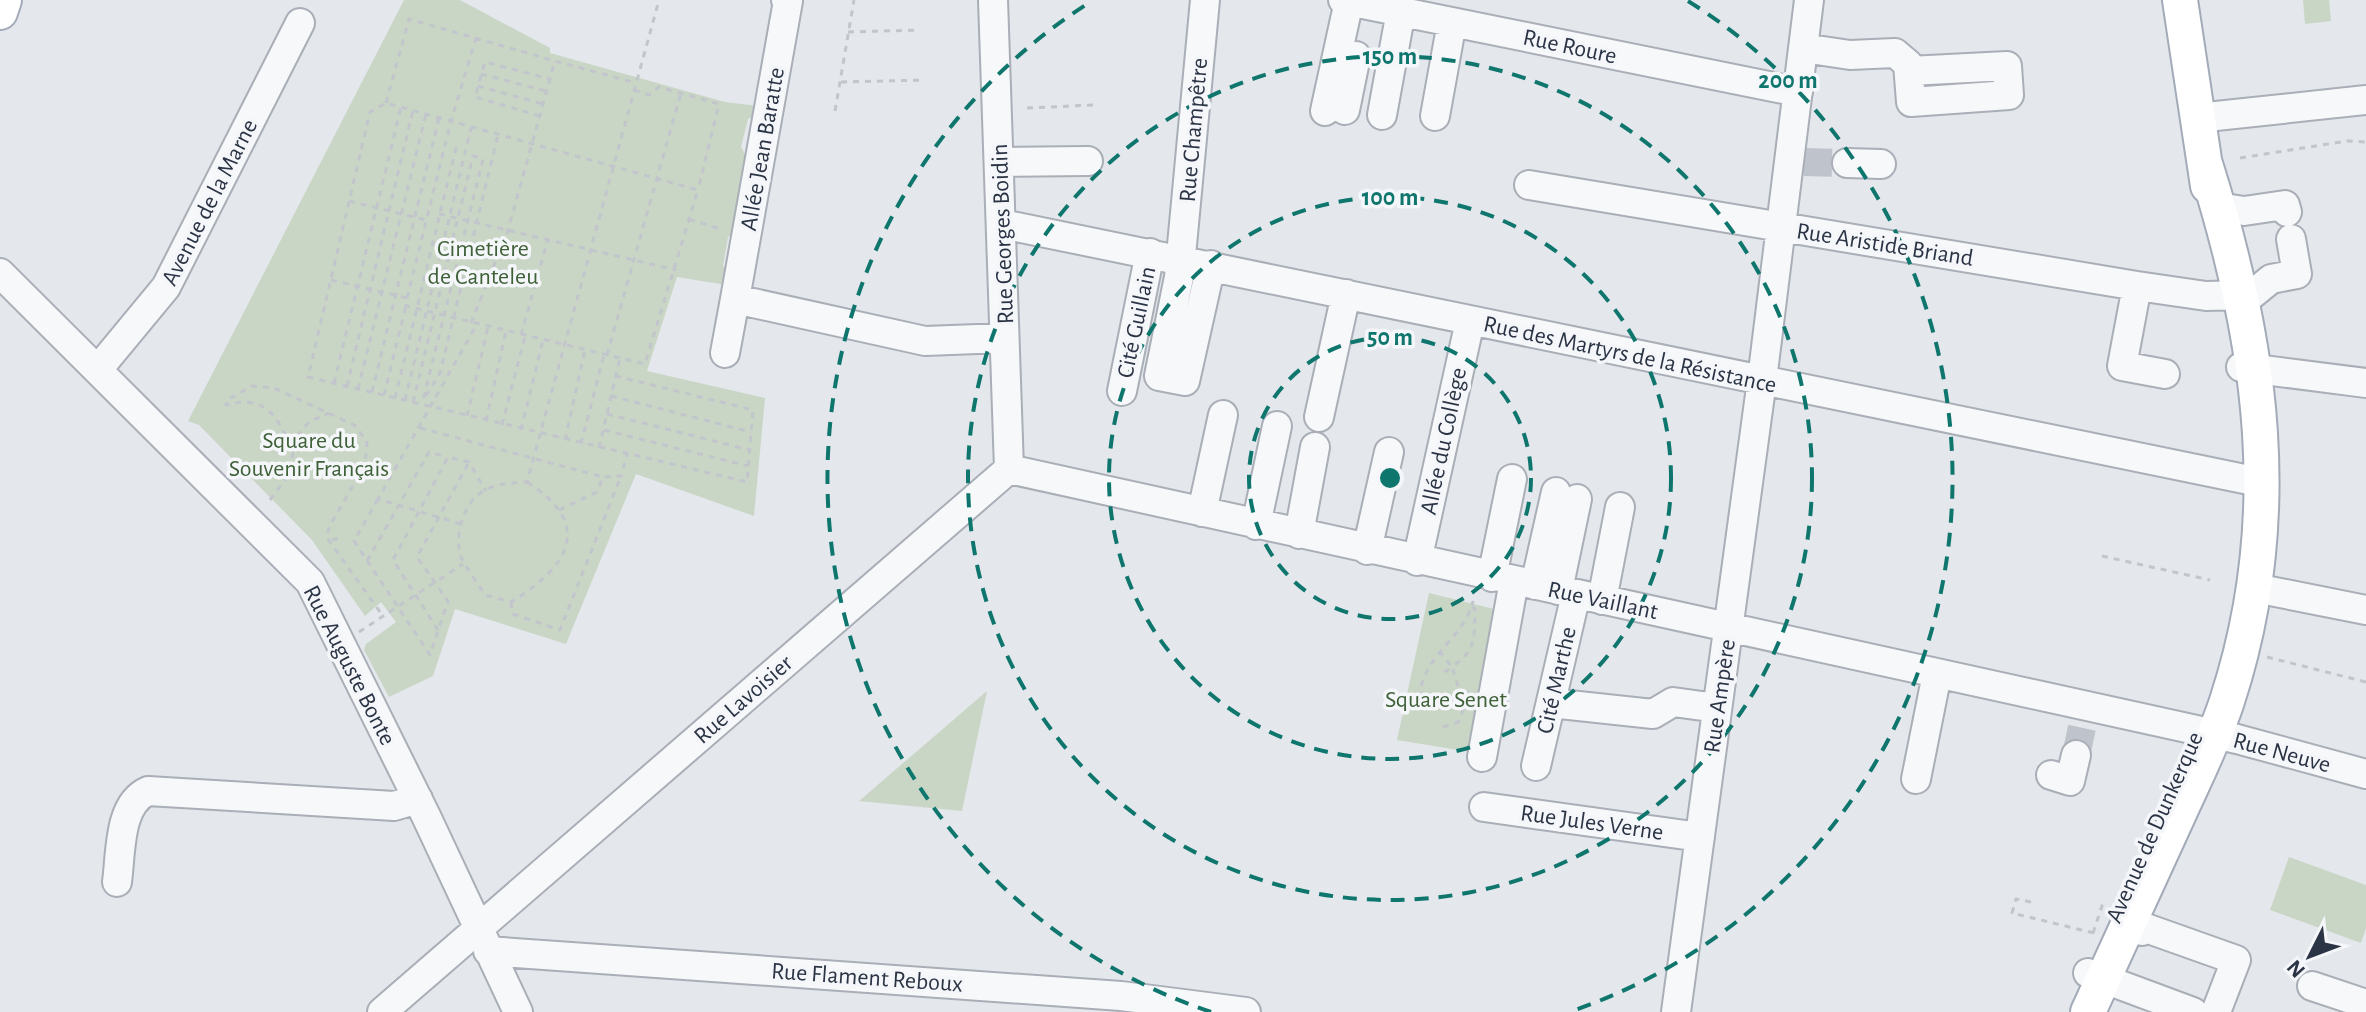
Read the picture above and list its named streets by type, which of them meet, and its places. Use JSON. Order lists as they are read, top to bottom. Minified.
{"streets":{"main road":["Avenue de Dunkerque"],"street":["Rue Roure","Rue Champêtre","Allée Jean Baratte","Avenue de la Marne","Rue Georges Boidin","Rue Aristide Briand","Cité Guillain","Rue des Martyrs de la Résistance","Allée du Collège","Rue Vaillant","Rue Auguste Bonte","Cité Marthe","Rue Ampère","Rue Lavoisier","Rue Neuve","Rue Jules Verne","Rue Flament Reboux"]},"crossings":[["Rue Roure","Rue Ampère"],["Rue Champêtre","Rue des Martyrs de la Résistance"],["Avenue de la Marne","Rue Auguste Bonte"],["Rue Georges Boidin","Rue des Martyrs de la Résistance"],["Rue Georges Boidin","Rue Vaillant"],["Rue Georges Boidin","Rue Lavoisier"],["Rue Aristide Briand","Rue Ampère"],["Rue Aristide Briand","Avenue de Dunkerque"],["Cité Guillain","Rue des Martyrs de la Résistance"],["Rue des Martyrs de la Résistance","Allée du Collège"],["Rue des Martyrs de la Résistance","Rue Ampère"],["Rue des Martyrs de la Résistance","Avenue de Dunkerque"],["Allée du Collège","Rue Vaillant"],["Rue Vaillant","Cité Marthe"],["Rue Vaillant","Rue Ampère"],["Rue Vaillant","Rue Lavoisier"],["Rue Vaillant","Rue Neuve"],["Rue Vaillant","Avenue de Dunkerque"],["Rue Auguste Bonte","Rue Lavoisier"],["Rue Auguste Bonte","Rue Flament Reboux"],["Rue Ampère","Rue Jules Verne"],["Rue Lavoisier","Rue Flament Reboux"],["Rue Neuve","Avenue de Dunkerque"]],"parks":["Cimetière de Canteleu","Square du Souvenir Français","Square Senet"],"north":"bottom left","rings":["150 m","200 m","100 m","50 m"]}
